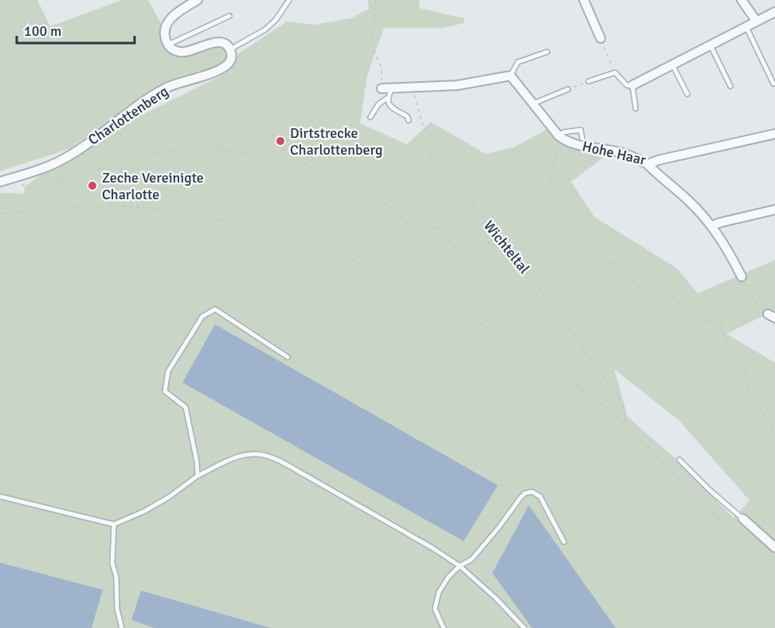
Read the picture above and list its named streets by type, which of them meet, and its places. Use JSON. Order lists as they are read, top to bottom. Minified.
{"streets":{"street":["Charlottenberg","Hohe Haar"],"path":["Wichteltal"]},"places":["Dirtstrecke Charlottenberg","Zeche Vereinigte Charlotte"],"scale_bar":"100 m"}
